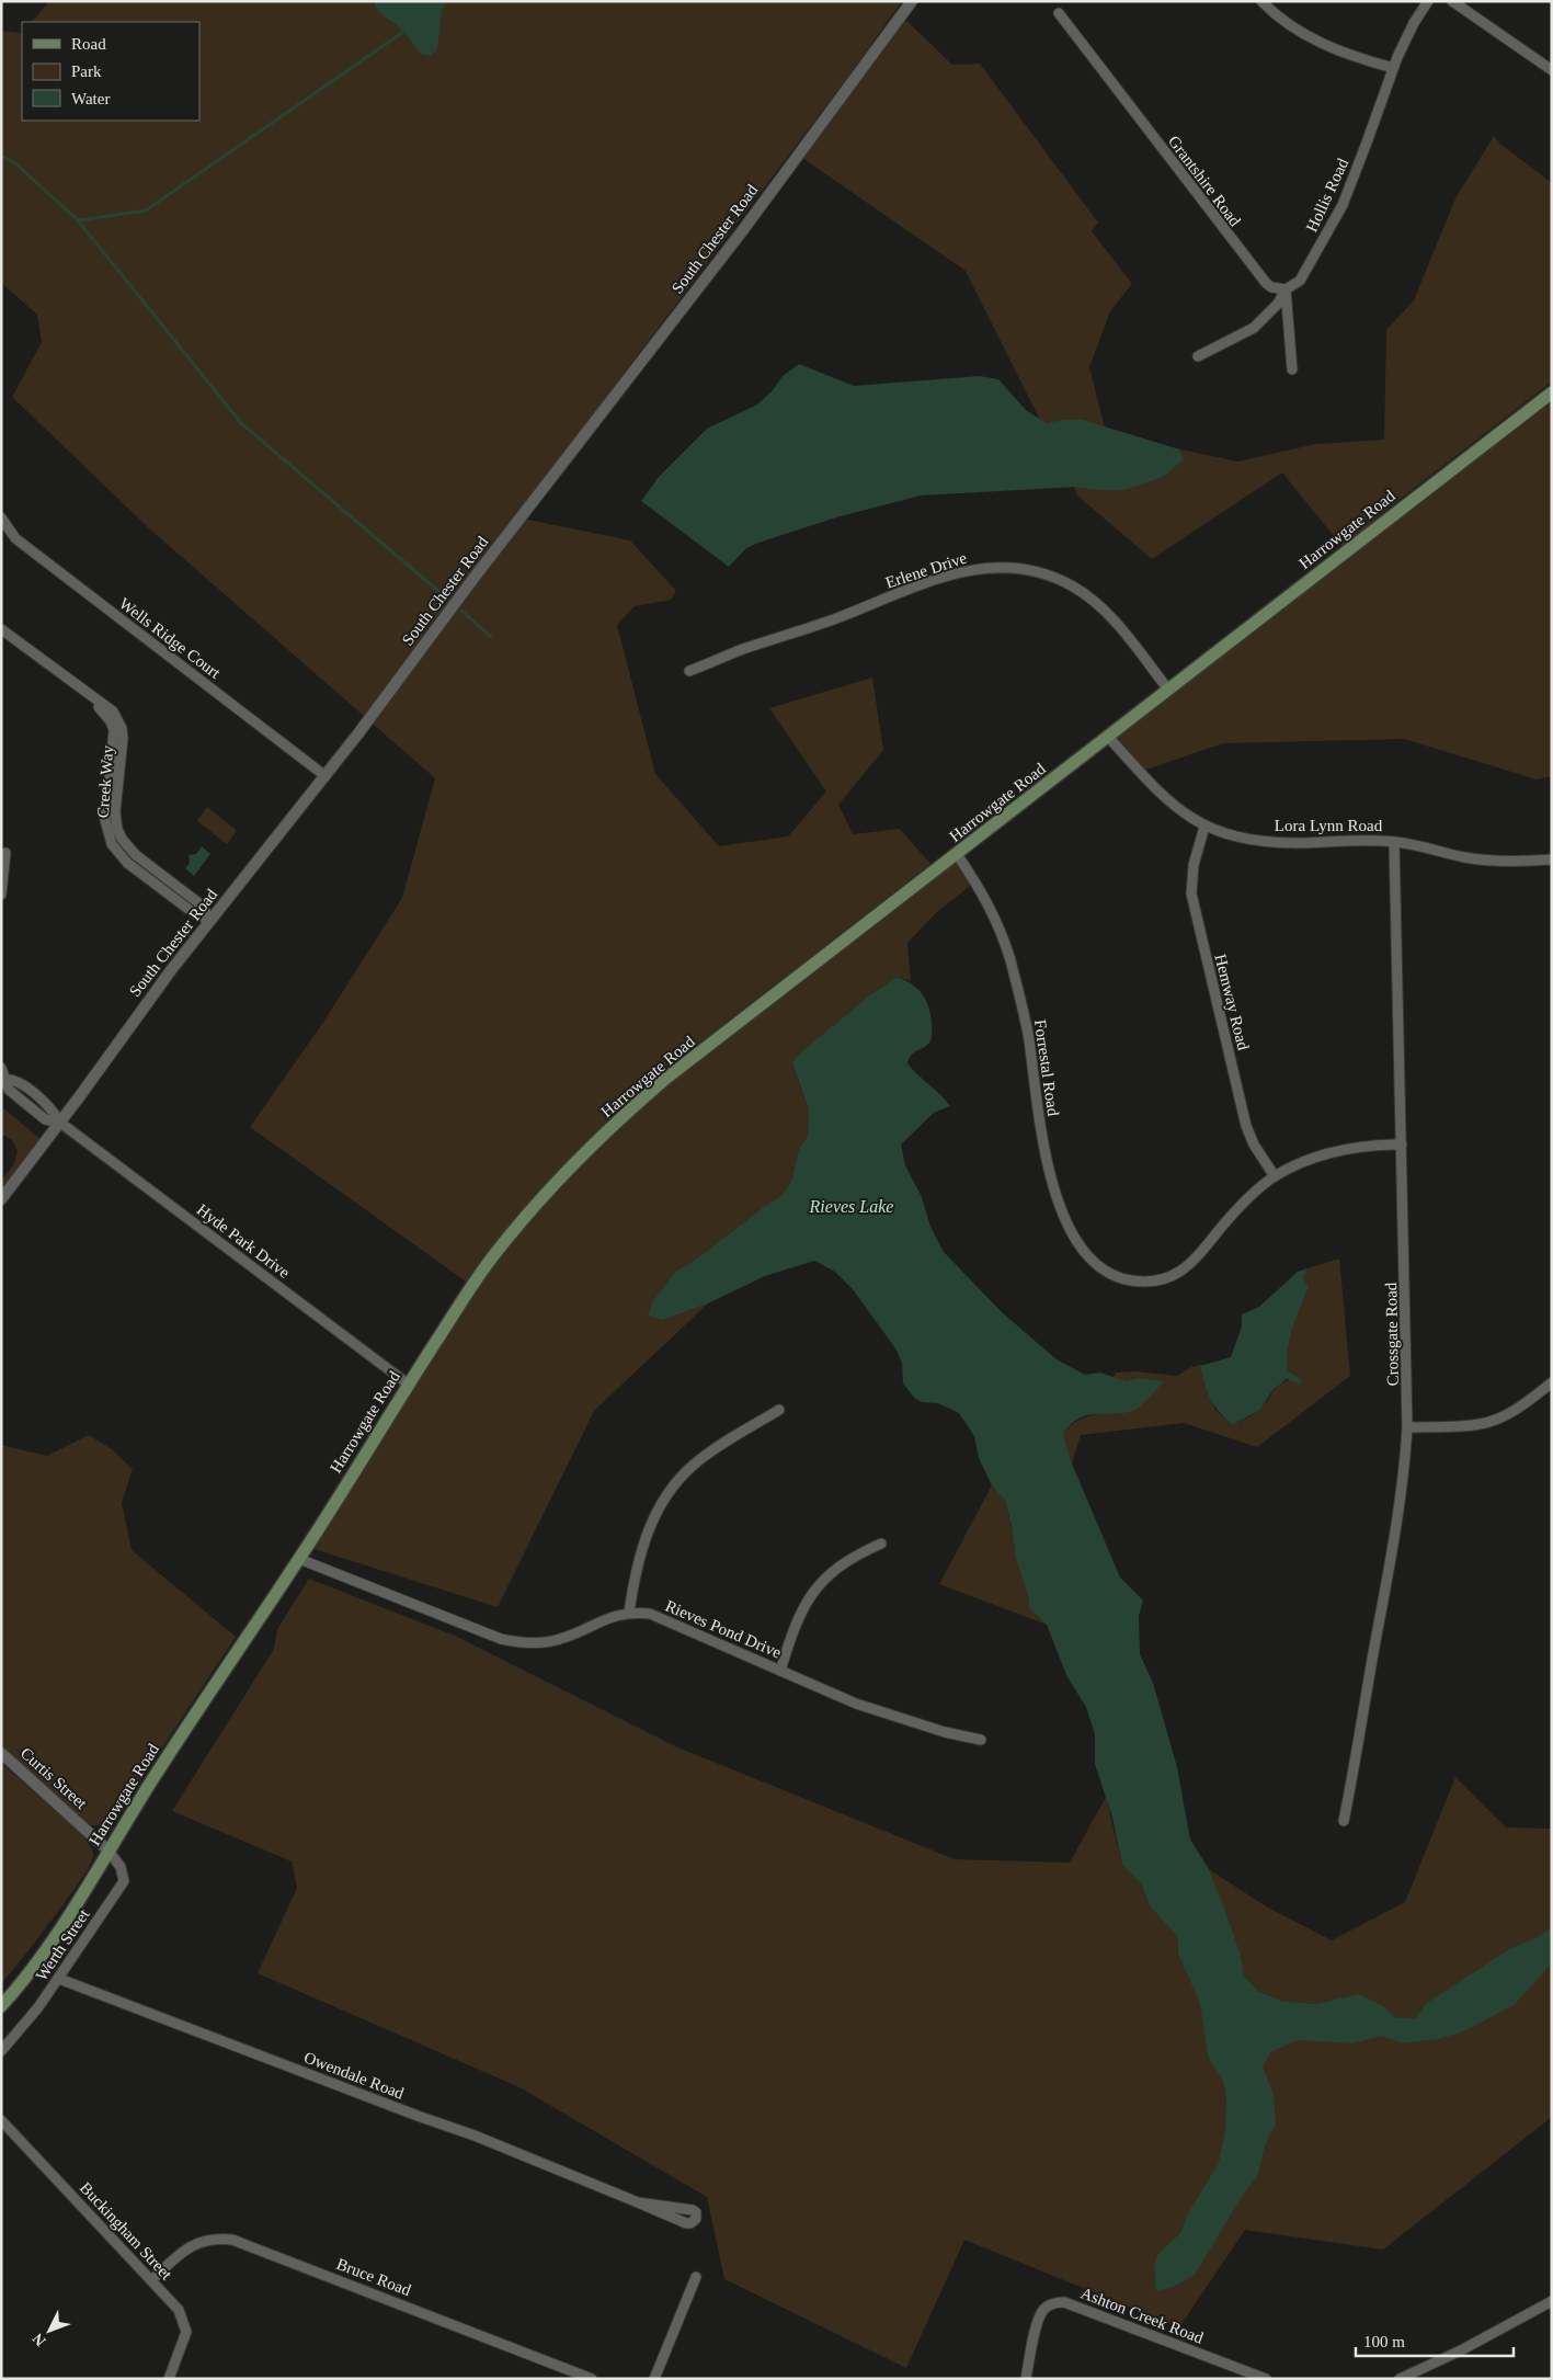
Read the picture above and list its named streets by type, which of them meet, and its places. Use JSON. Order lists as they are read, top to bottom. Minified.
{"streets":{"main road":["Harrowgate Road"],"street":["Grantshire Road","Hollis Road","South Chester Road","Erlene Drive","Wells Ridge Court","Creek Way","Lora Lynn Road","Hemway Road","Forrestal Road","Hyde Park Drive","Crossgate Road","Rieves Pond Drive","Curtis Street","Werth Street","Owendale Road","Buckingham Street","Bruce Road","Ashton Creek Road"]},"crossings":[["Grantshire Road","Hollis Road"],["South Chester Road","Wells Ridge Court"],["South Chester Road","Creek Way"],["South Chester Road","Hyde Park Drive"],["Harrowgate Road","Erlene Drive"],["Harrowgate Road","Lora Lynn Road"],["Harrowgate Road","Forrestal Road"],["Harrowgate Road","Hyde Park Drive"],["Harrowgate Road","Rieves Pond Drive"],["Harrowgate Road","Curtis Street"],["Harrowgate Road","Werth Street"],["Lora Lynn Road","Hemway Road"],["Lora Lynn Road","Crossgate Road"],["Hemway Road","Forrestal Road"],["Forrestal Road","Crossgate Road"],["Curtis Street","Werth Street"],["Werth Street","Owendale Road"],["Buckingham Street","Bruce Road"]],"water":["Rieves Lake"],"legend":["Road","Park","Water"],"scale_bar":"100 m","north":"bottom left"}
